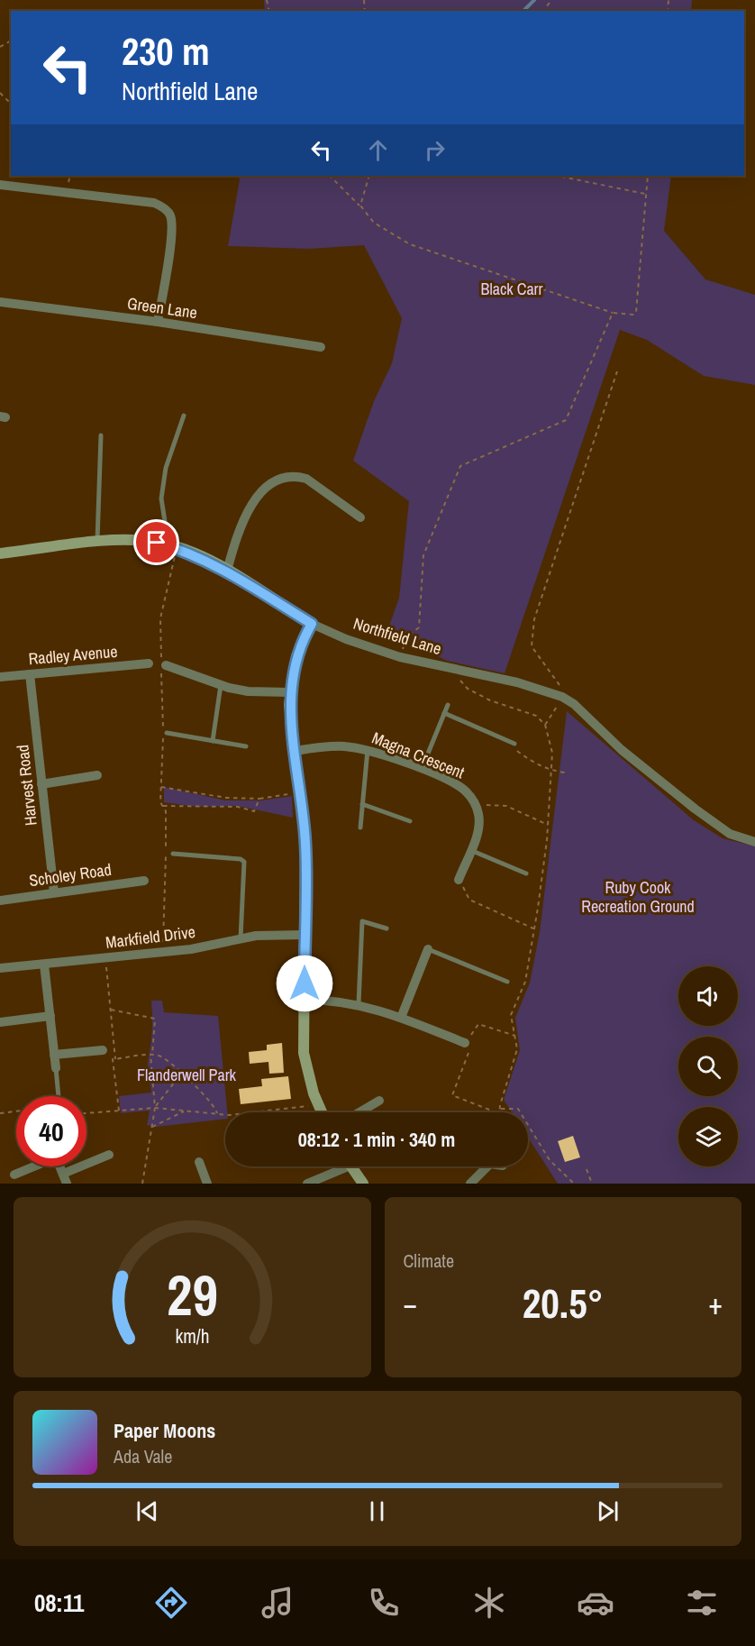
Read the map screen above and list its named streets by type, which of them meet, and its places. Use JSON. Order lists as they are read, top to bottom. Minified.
{"streets":{"street":["Green Lane","Northfield Lane","Radley Avenue","Magna Crescent","Harvest Road","Scholey Road","Markfield Drive"]},"crossings":[["Radley Avenue","Harvest Road"],["Harvest Road","Scholey Road"]],"parks":["Black Carr","Ruby Cook Recreation Ground","Flanderwell Park"],"page":{"turn":["230 m","Northfield Lane"],"limit":"40","trip":"08:12 · 1 min · 340 m","tile":"Climate","heat":["−","20.5°","+"],"song":["Paper Moons","Ada Vale"],"tabs":"08:11","gauge":["29","km/h"]}}
